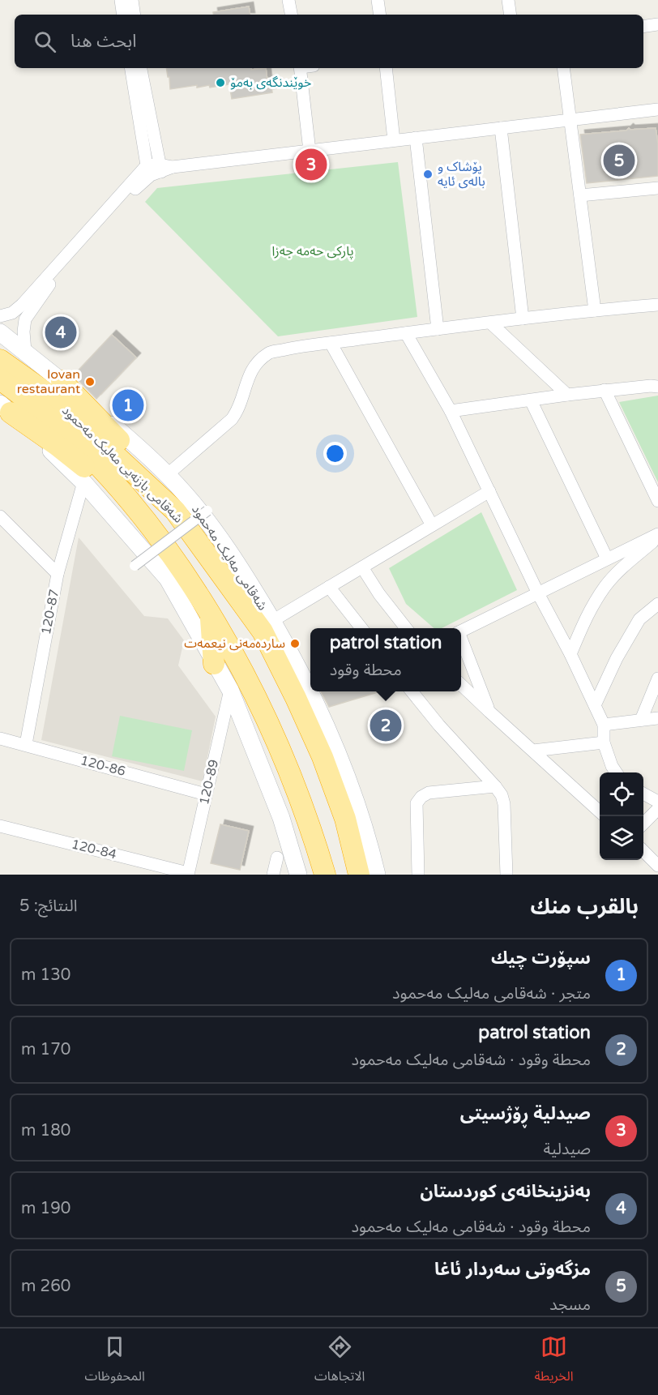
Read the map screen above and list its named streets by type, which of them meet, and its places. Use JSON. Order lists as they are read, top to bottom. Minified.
{"streets":{"highway":["شەقامی بازنەیی مەلیک مەحمود"],"main road":["شەقامی مەلیک مەحمود"],"street":["120-87","120-86","120-89","120-84"]},"crossings":[["شەقامی بازنەیی مەلیک مەحمود","شەقامی مەلیک مەحمود"],["120-87","120-86"],["120-86","120-89"],["120-89","120-84"]],"parks":["پارکی حەمە جەزا"],"places":["خوێندنگەی بەمۆ","پۆشاک و بالەی ئایە","lovan restaurant","ساردەمەنی نیعمەت"],"page":{"search":"ابحث هنا","pins":["5","3","4","1","2"],"popup":["patrol station","محطة وقود"],"heading":["بالقرب منك","النتائج: 5"],"list":[{"mark":"1","name":"سپۆرت چيك","note":"متجر · شەقامی مەلیک مەحمود","value":"130 m"},{"mark":"2","name":"patrol station","note":"محطة وقود · شەقامی مەلیک مەحمود","value":"170 m"},{"mark":"3","name":"صيدلية ڕۆژسیتی","note":"صيدلية","value":"180 m"},{"mark":"4","name":"بەنزینخانەی کوردستان","note":"محطة وقود · شەقامی مەلیک مەحمود","value":"190 m"},{"mark":"5","name":"مزگەوتی سەردار ئاغا","note":"مسجد","value":"260 m"}],"nav":["الخريطة","الاتجاهات","المحفوظات"]}}
